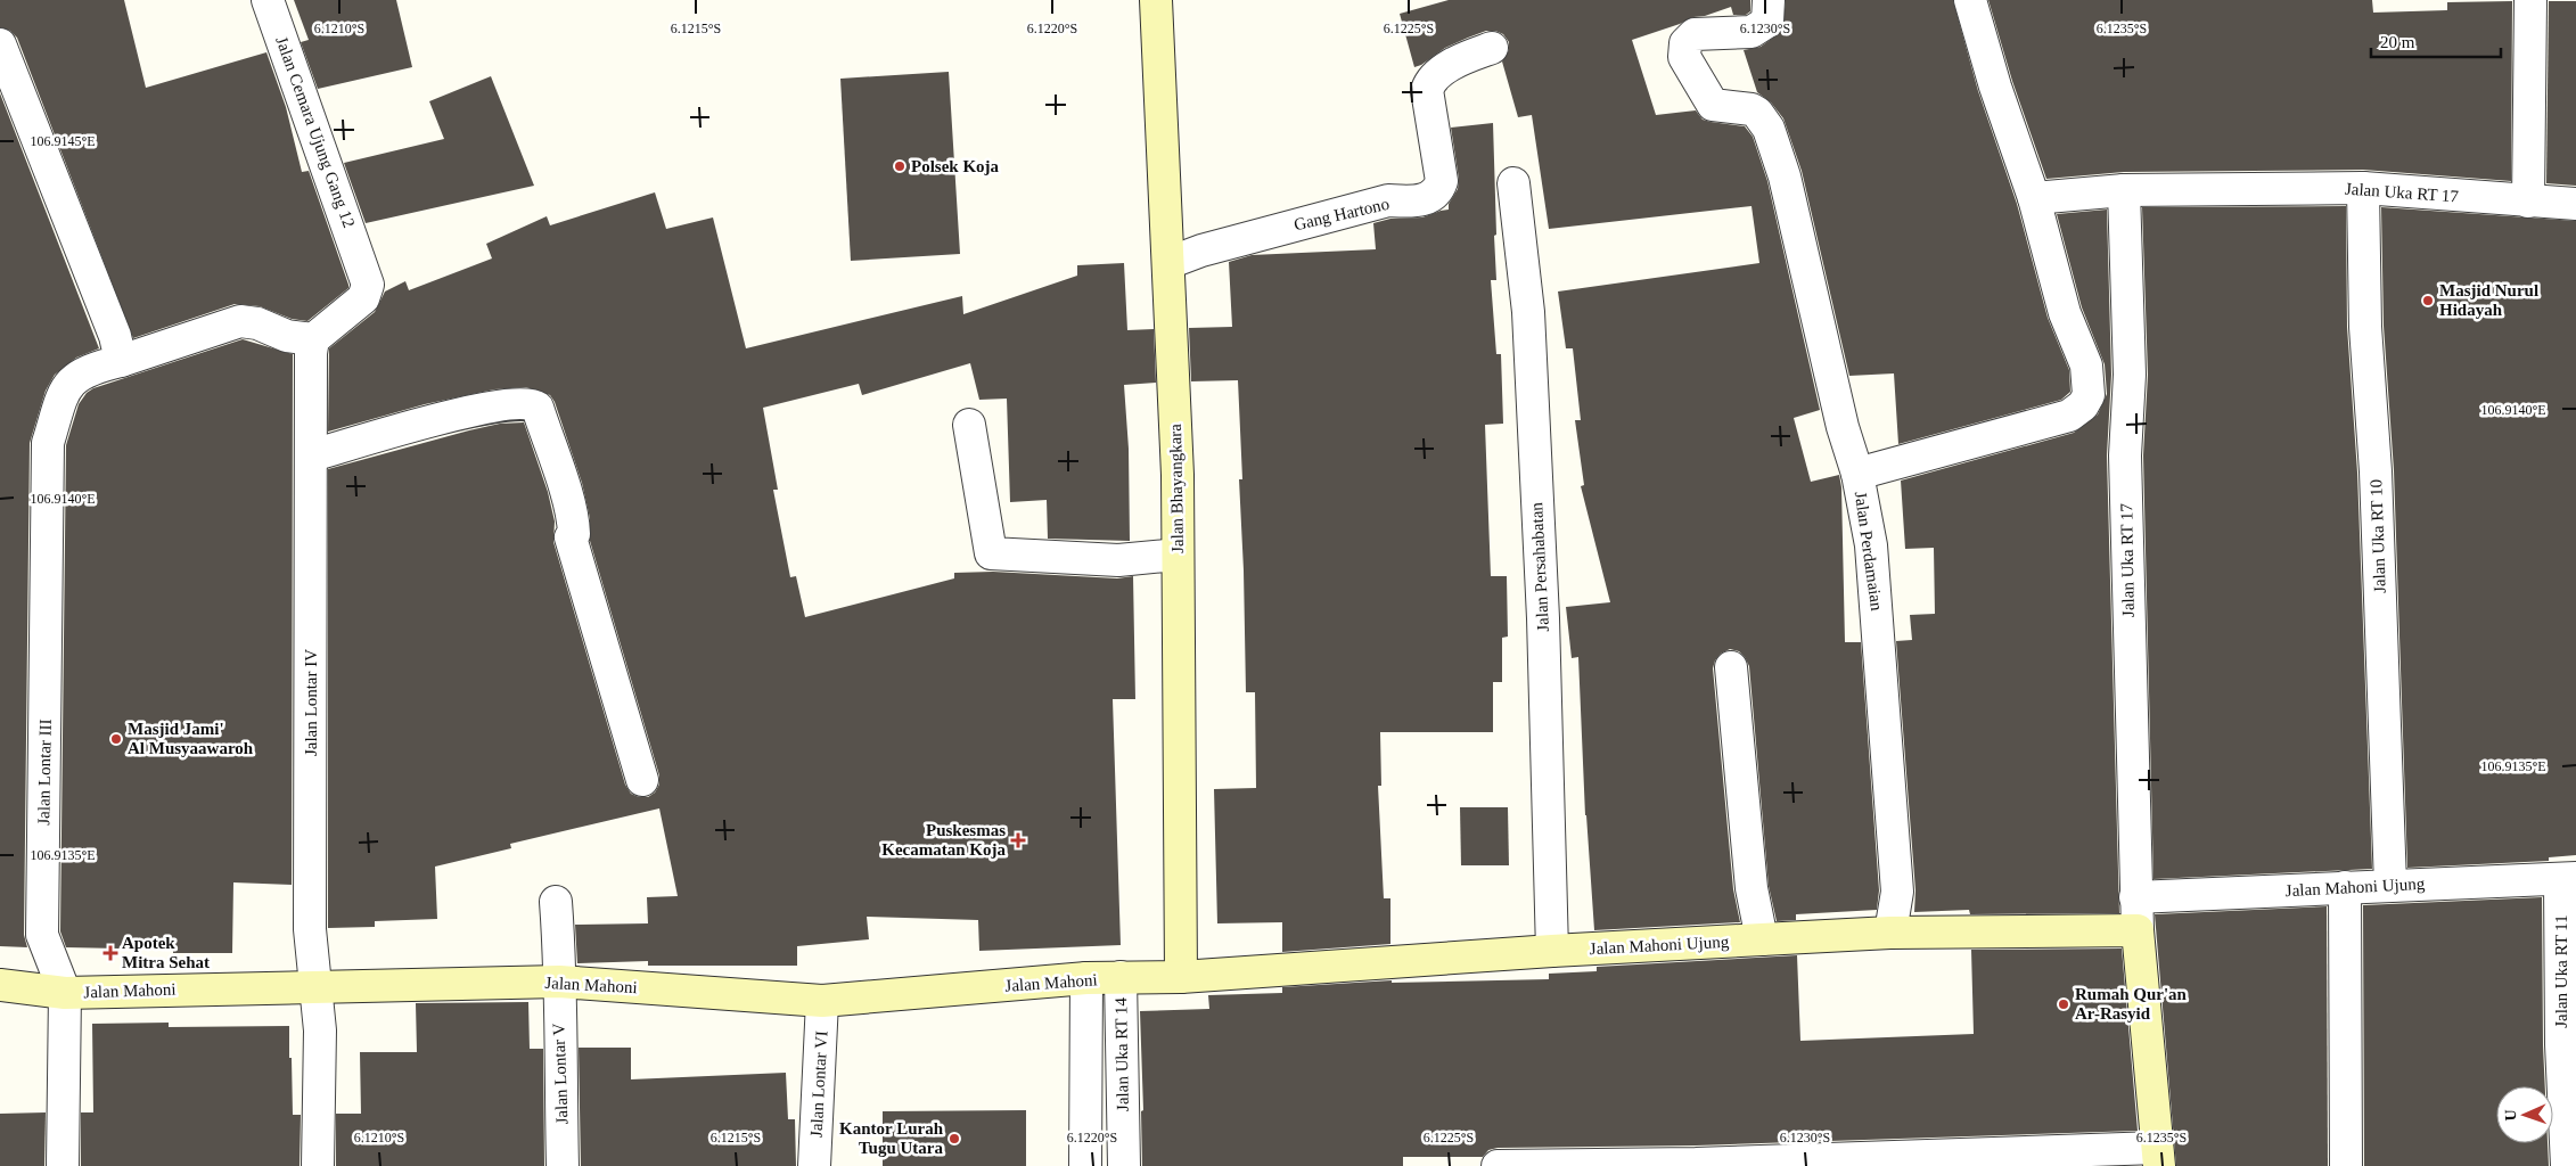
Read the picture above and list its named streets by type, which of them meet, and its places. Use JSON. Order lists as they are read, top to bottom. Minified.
{"streets":{"street":["Jalan Cemara Ujung Gang 12","Jalan Uka RT 17","Gang Hartono","Jalan Bhayangkara","Jalan Uka RT 10","Jalan Perdamaian","Jalan Persahabatan","Jalan Lontar IV","Jalan Lontar III","Jalan Mahoni Ujung","Jalan Uka RT 11","Jalan Mahoni","Jalan Uka RT 14","Jalan Lontar V","Jalan Lontar VI"]},"crossings":[["Jalan Cemara Ujung Gang 12","Jalan Lontar IV"],["Jalan Uka RT 17","Jalan Uka RT 10"],["Jalan Uka RT 17","Jalan Mahoni Ujung"],["Gang Hartono","Jalan Bhayangkara"],["Jalan Bhayangkara","Jalan Mahoni Ujung"],["Jalan Bhayangkara","Jalan Mahoni"],["Jalan Uka RT 10","Jalan Mahoni Ujung"],["Jalan Perdamaian","Jalan Mahoni Ujung"],["Jalan Persahabatan","Jalan Mahoni Ujung"],["Jalan Lontar IV","Jalan Mahoni"],["Jalan Lontar III","Jalan Mahoni"],["Jalan Mahoni Ujung","Jalan Uka RT 11"],["Jalan Mahoni Ujung","Jalan Mahoni"],["Jalan Mahoni","Jalan Uka RT 14"],["Jalan Mahoni","Jalan Lontar V"],["Jalan Mahoni","Jalan Lontar VI"]],"places":{"other":["Polsek Koja","Masjid Nurul Hidayah","Masjid Jami' Al Musyaawaroh","Rumah Qur'an Ar-Rasyid","Kantor Lurah Tugu Utara"],"health":["Puskesmas Kecamatan Koja","Apotek Mitra Sehat"]},"scale_bar":"20 m","north":"left","coordinates":["6.1210°S","6.1215°S","6.1220°S","6.1225°S","6.1230°S","6.1235°S","106.9145°E","106.9140°E","106.9135°E"]}
